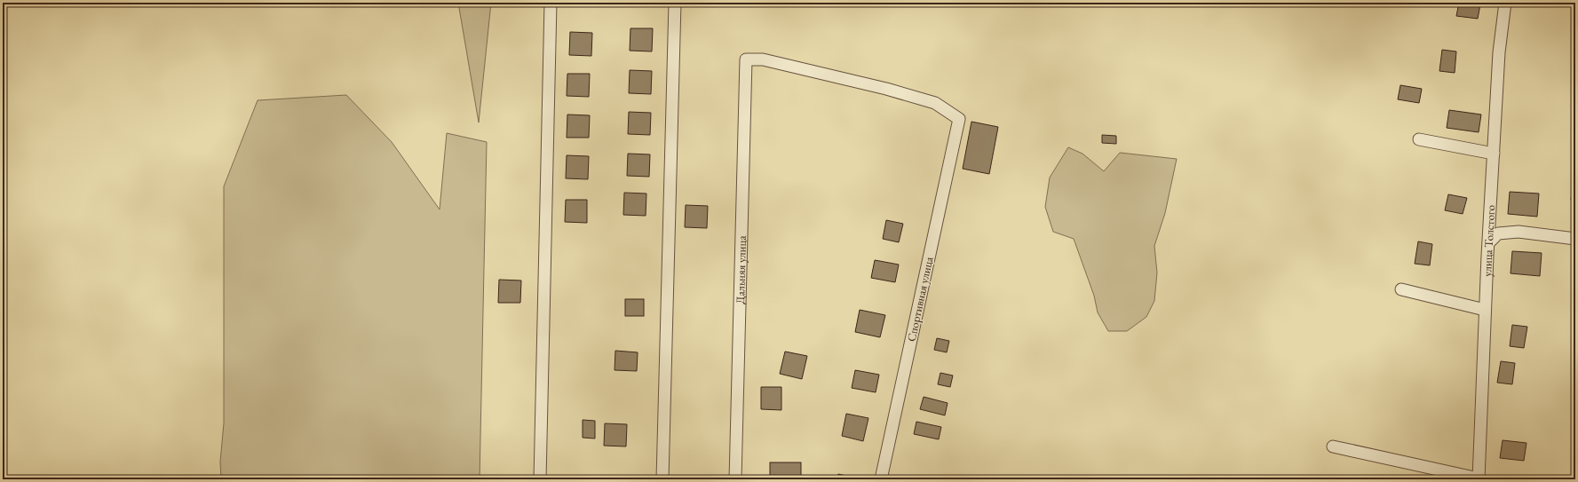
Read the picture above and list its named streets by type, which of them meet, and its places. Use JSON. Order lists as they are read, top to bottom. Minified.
{"streets":{"street":["улица Толстого","Дальняя улица","Спортивная улица"]},"crossings":[["Дальняя улица","Спортивная улица"]]}
